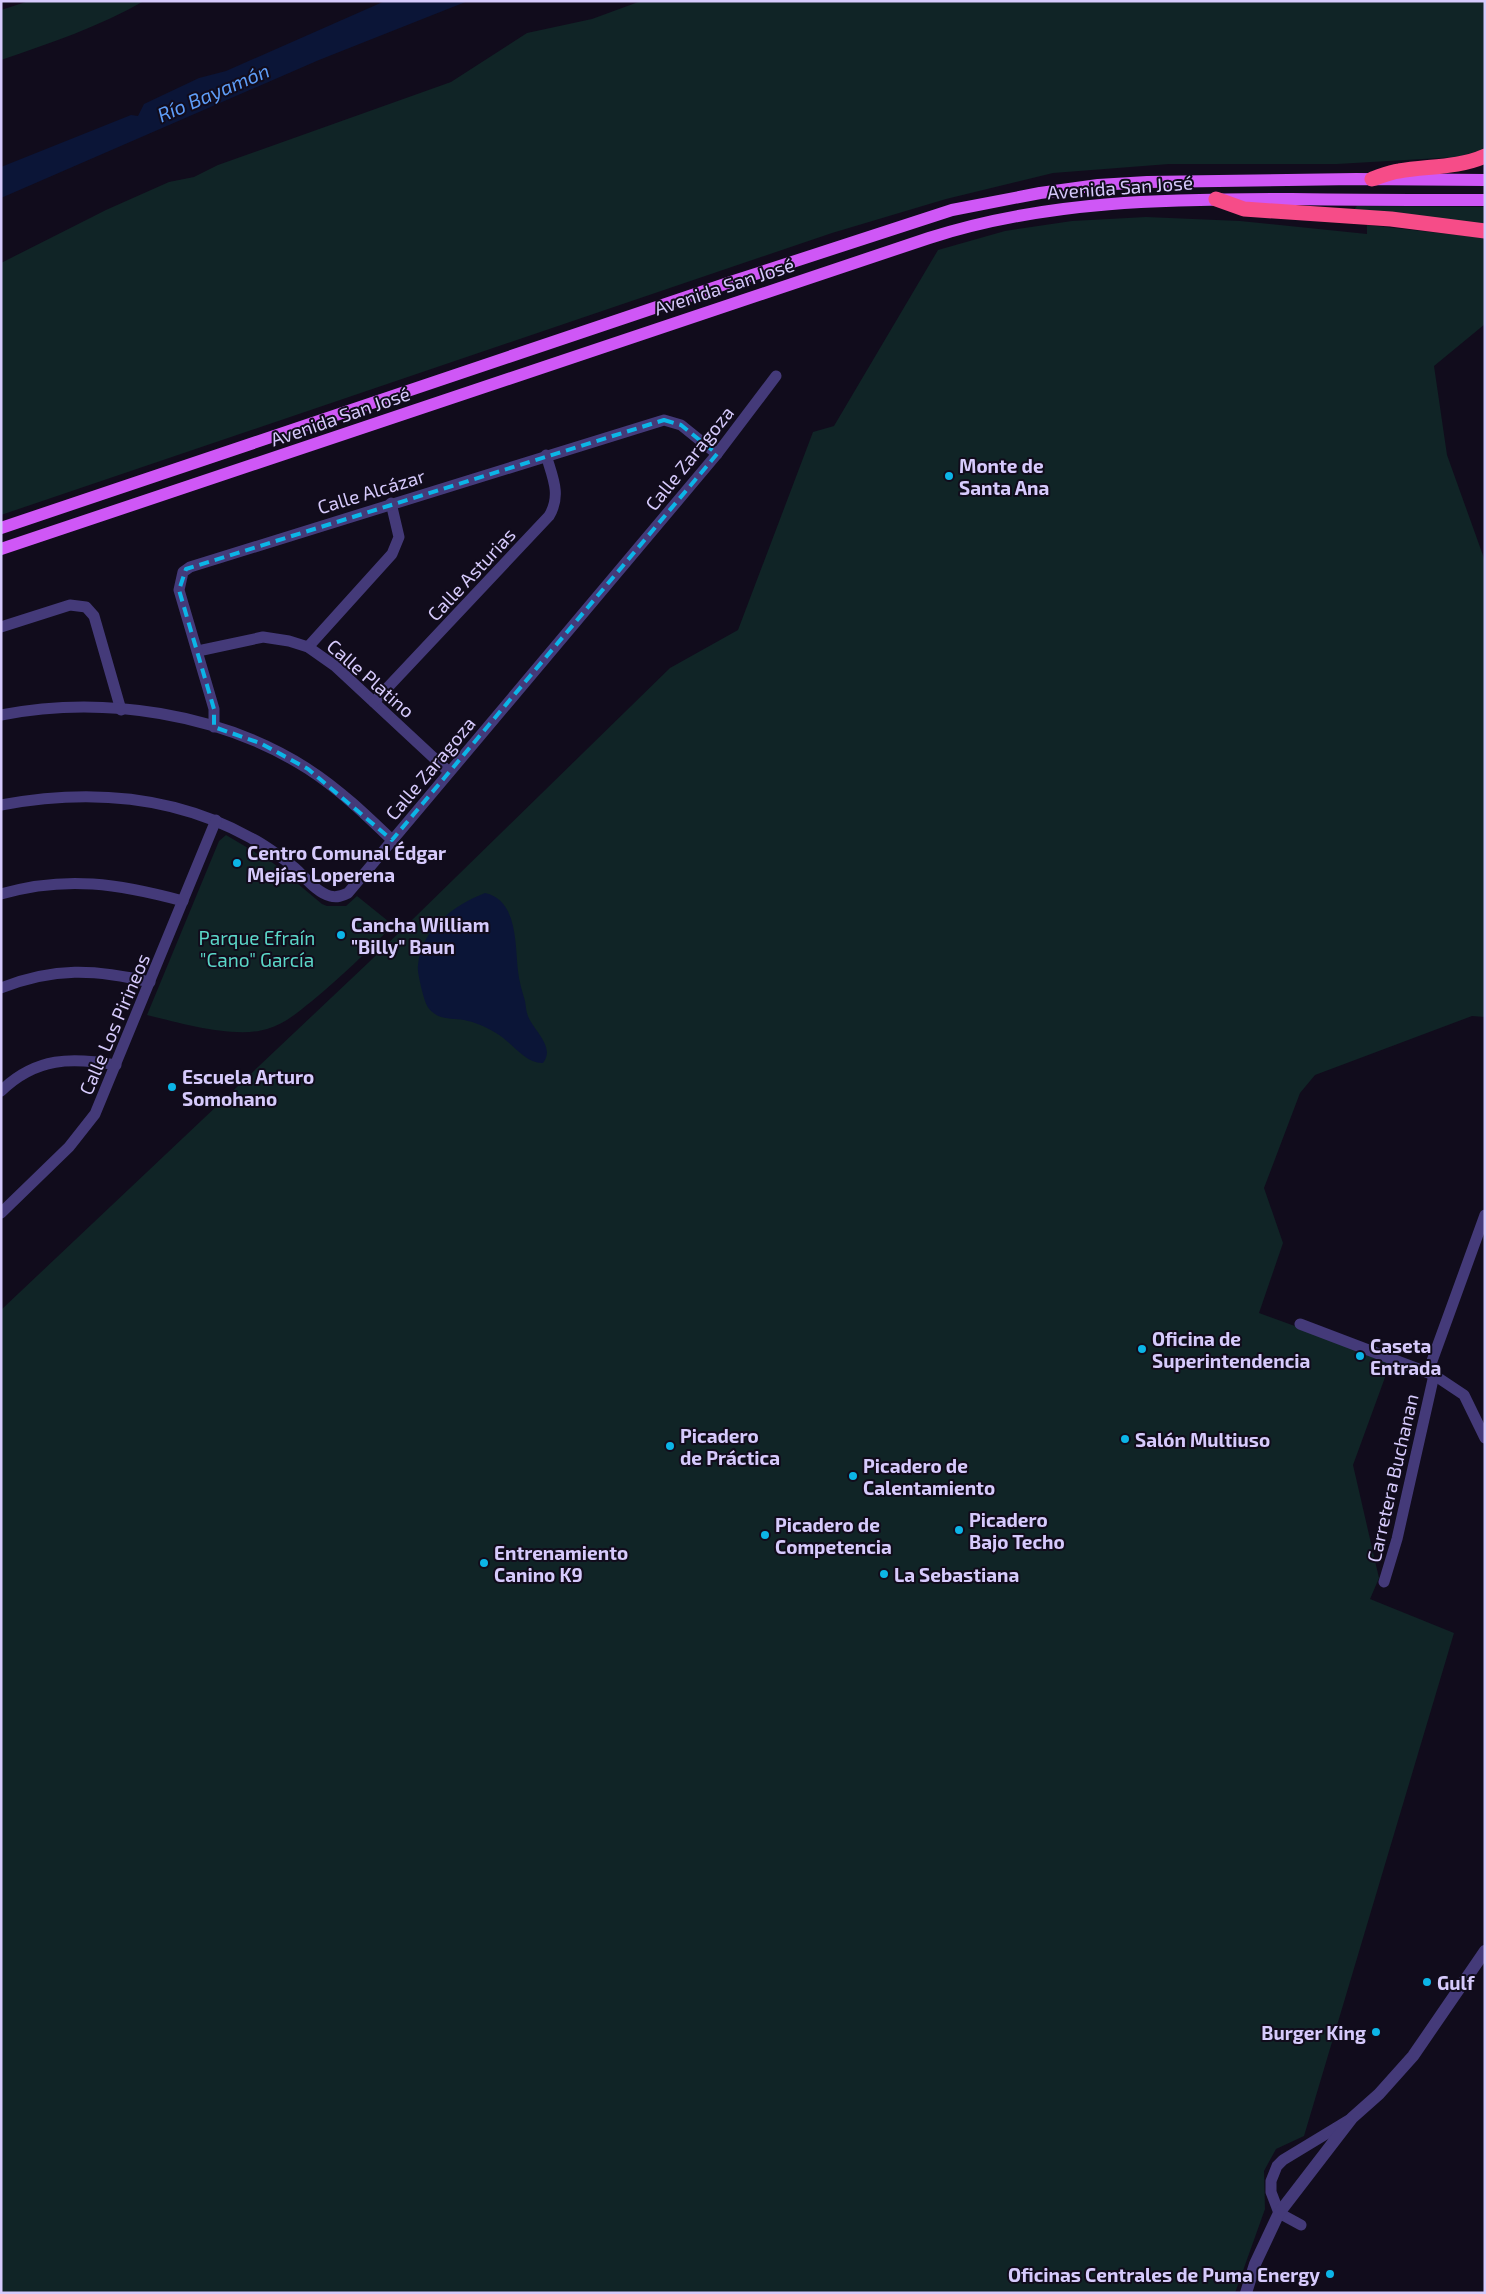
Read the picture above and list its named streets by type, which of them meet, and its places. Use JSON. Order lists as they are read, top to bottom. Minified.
{"streets":{"main road":["Avenida San José"],"street":["Calle Zaragoza","Calle Alcázar","Calle Asturias","Calle Platino","Calle Los Pirineos","Carretera Buchanan"]},"crossings":[["Calle Zaragoza","Calle Alcázar"],["Calle Zaragoza","Calle Platino"],["Calle Zaragoza","Calle Los Pirineos"],["Calle Alcázar","Calle Asturias"],["Calle Alcázar","Calle Platino"],["Calle Asturias","Calle Platino"]],"water":["Río Bayamón"],"parks":["Parque Efraín \"Cano\" García"],"places":["Monte de Santa Ana","Centro Comunal Édgar Mejías Loperena","Cancha William \"Billy\" Baun","Escuela Arturo Somohano","Oficina de Superintendencia","Caseta Entrada","Salón Multiuso","Picadero de Práctica","Picadero de Calentamiento","Picadero Bajo Techo","Picadero de Competencia","Entrenamiento Canino K9","La Sebastiana","Gulf","Burger King","Oficinas Centrales de Puma Energy"]}
